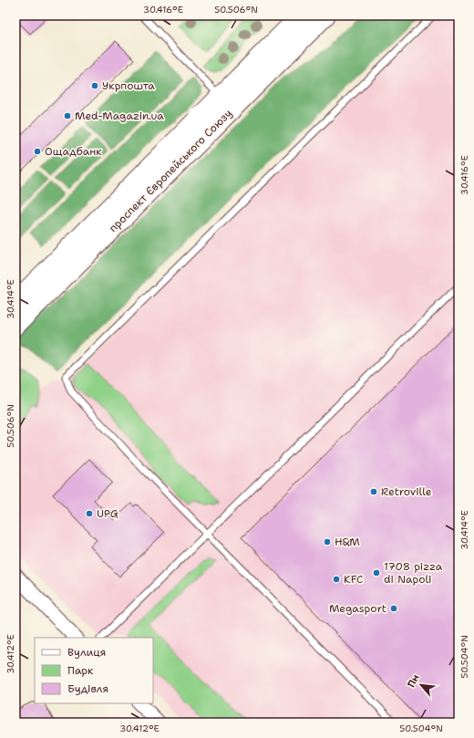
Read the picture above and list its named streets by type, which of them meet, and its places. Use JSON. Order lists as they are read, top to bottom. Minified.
{"streets":{"main road":["проспект Європейського Союзу"]},"places":["Укрпошта","Med-Magazin.ua","Ощадбанк","Retroville","UPG","H&M","1708 pizza di Napoli","KFC","Megasport"],"legend":["Вулиця","Парк","Будівля"],"north":"top left","coordinates":["30.416°E","50.506°N","30.414°E","30.412°E","50.504°N"]}
